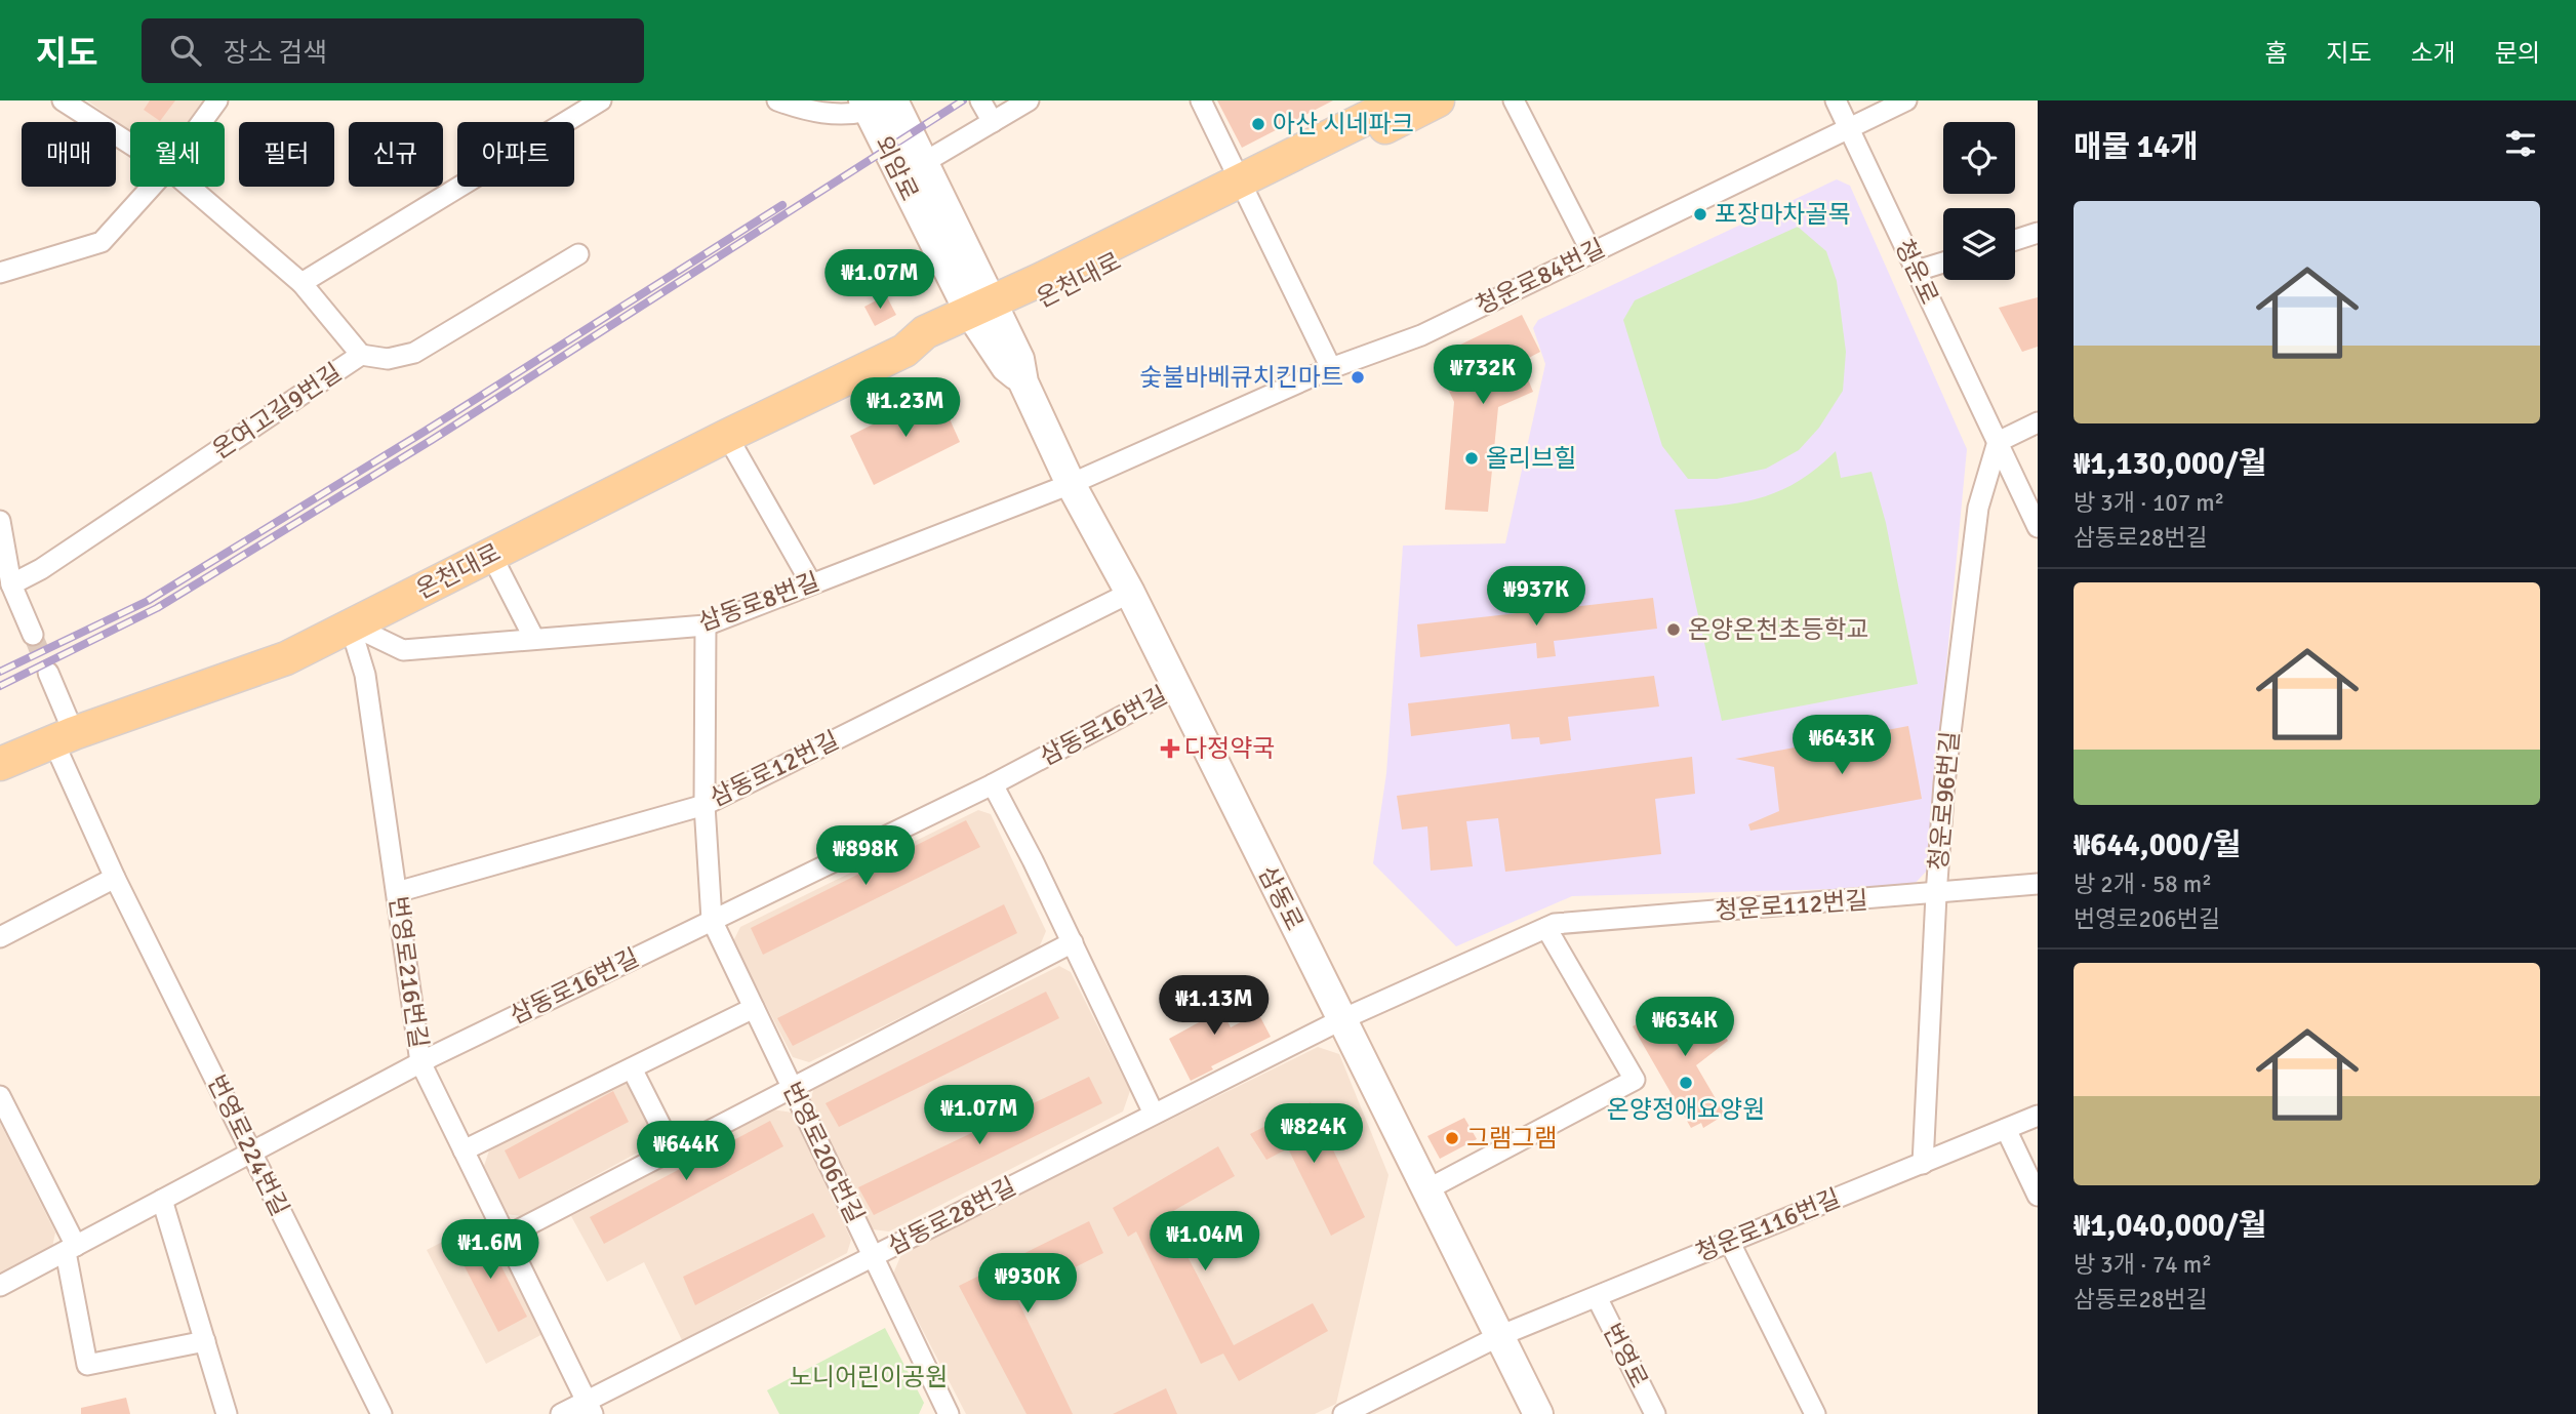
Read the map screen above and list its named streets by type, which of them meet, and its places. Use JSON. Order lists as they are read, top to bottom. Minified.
{"streets":{"main road":["온천대로"],"street":["외암로","청운로","청운로84번길","온여고길9번길","삼동로8번길","삼동로16번길","삼동로12번길","청운로96번길","삼동로","청운로112번길","번영로216번길","번영로224번길","번영로206번길","삼동로28번길","청운로116번길","번영로"]},"crossings":[["외암로","온천대로"],["외암로","삼동로"],["청운로","청운로84번길"],["청운로","청운로96번길"],["청운로84번길","삼동로8번길"],["청운로84번길","삼동로"],["온천대로","삼동로8번길"],["온천대로","삼동로"],["온천대로","번영로216번길"],["온천대로","번영로224번길"],["삼동로8번길","삼동로"],["삼동로8번길","번영로216번길"],["삼동로8번길","번영로206번길"],["삼동로16번길","삼동로"],["삼동로16번길","번영로216번길"],["삼동로16번길","번영로224번길"],["삼동로16번길","번영로206번길"],["삼동로12번길","삼동로"],["삼동로12번길","번영로216번길"],["삼동로12번길","번영로206번길"],["청운로96번길","청운로112번길"],["청운로96번길","청운로116번길"],["삼동로","청운로112번길"],["삼동로","삼동로28번길"],["삼동로","청운로116번길"],["청운로112번길","삼동로28번길"],["번영로216번길","삼동로28번길"],["번영로206번길","삼동로28번길"],["청운로116번길","번영로"]],"parks":["노니어린이공원"],"places":{"other":["아산 시네파크","포장마차골목","숯불바베큐치킨마트","올리브힐","온양온천초등학교","온양정애요양원","그램그램"],"health":["다정약국"]},"page":{"header":"지도","search":"장소 검색","nav":["홈","지도","소개","문의"],"heading":"매물 14개","chip":["매매","월세","필터","신규","아파트"],"list":[{"name":"₩1,130,000/월","note":"방 3개 · 107 m² · 삼동로28번길"},{"name":"₩644,000/월","note":"방 2개 · 58 m² · 번영로206번길"},{"name":"₩1,040,000/월","note":"방 3개 · 74 m² · 삼동로28번길"}],"price":["₩1.07M","₩732K","₩1.23M","₩937K","₩643K","₩898K","₩1.13M","₩634K","₩1.07M","₩824K","₩644K","₩1.04M","₩1.6M","₩930K"]}}
